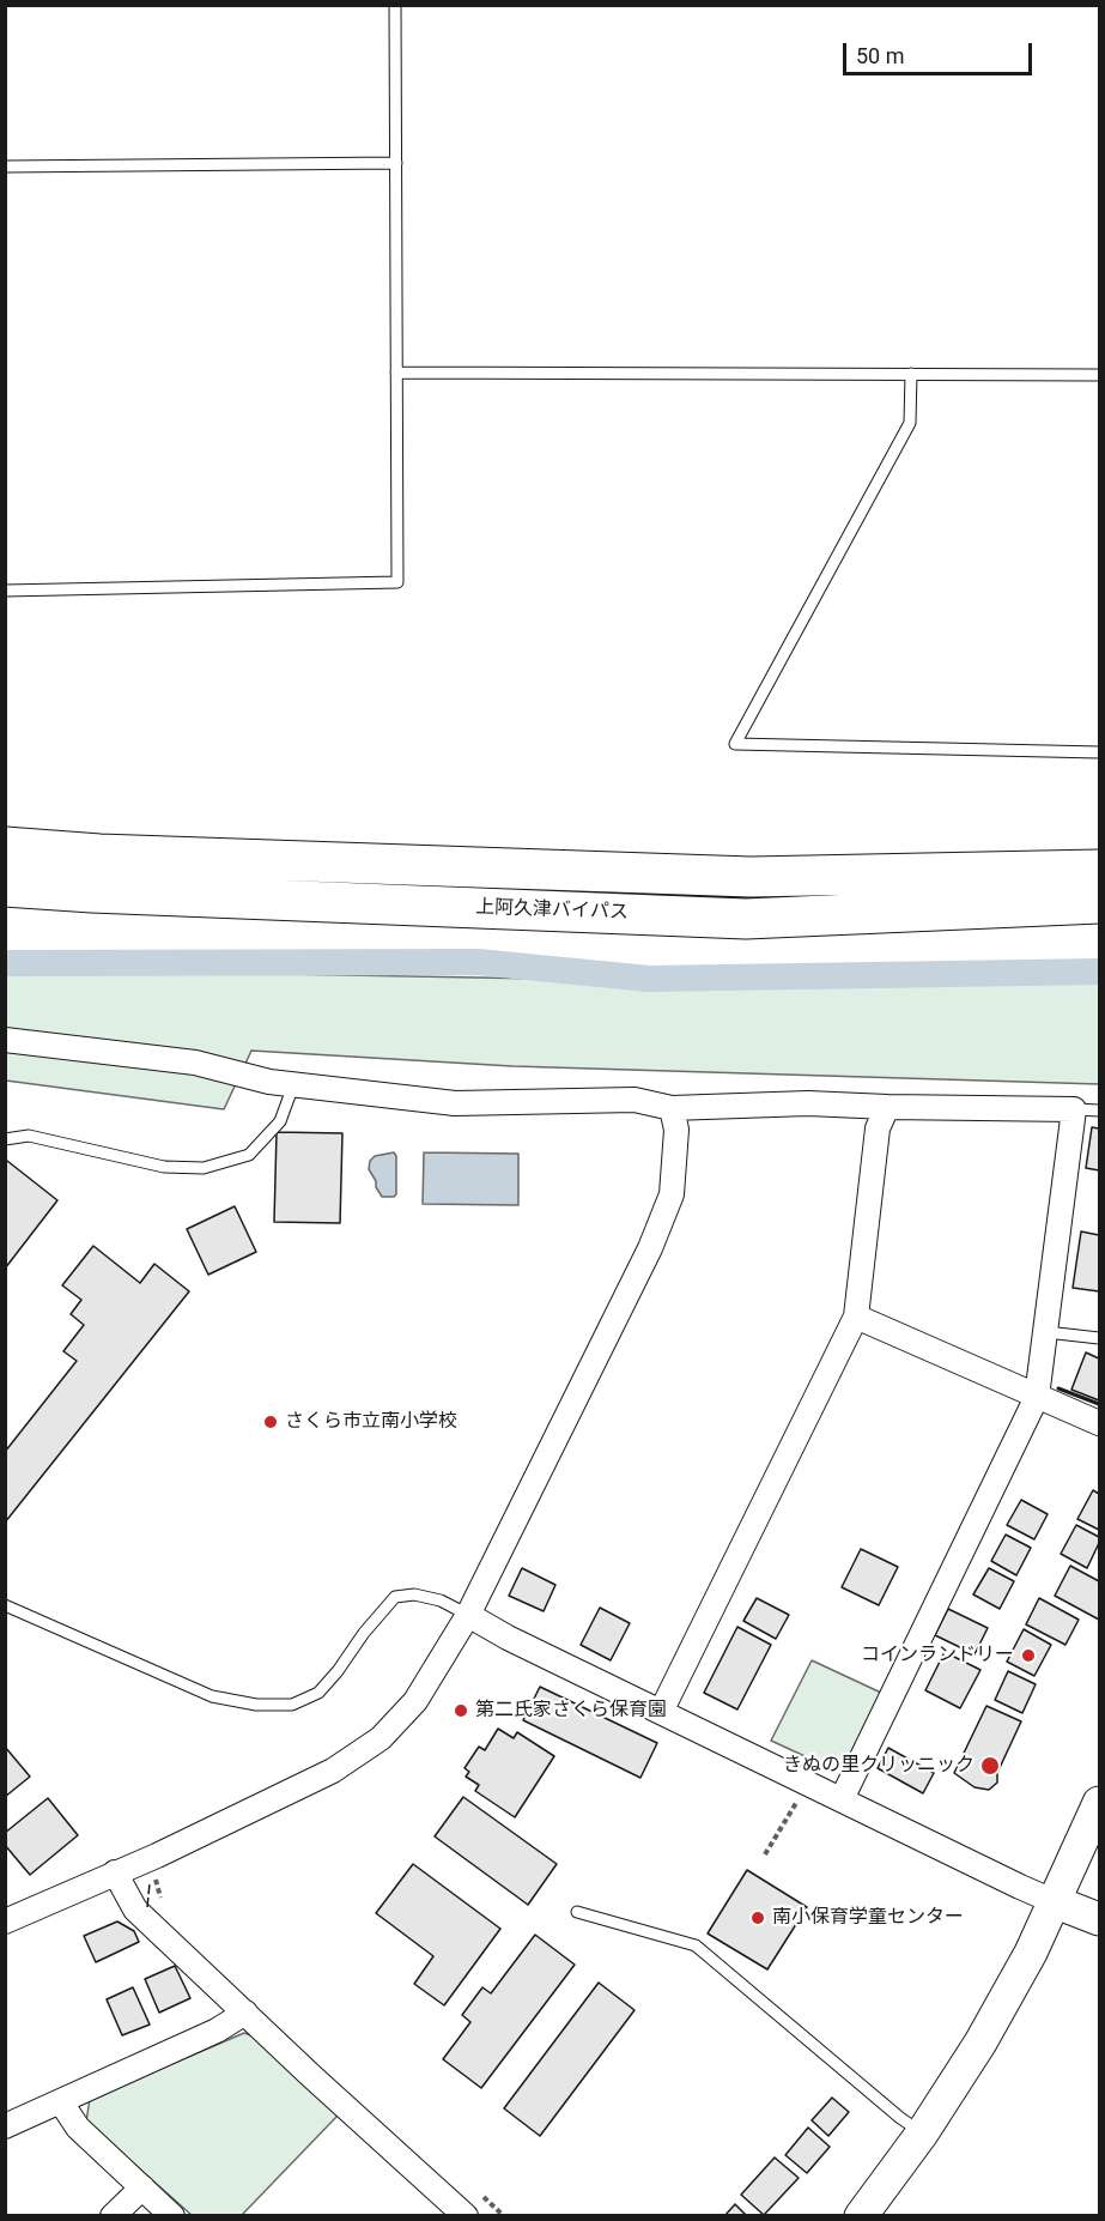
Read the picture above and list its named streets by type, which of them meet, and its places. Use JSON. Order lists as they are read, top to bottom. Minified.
{"streets":{"highway":["上阿久津バイパス"]},"places":["さくら市立南小学校","コインランドリー","第二氏家さくら保育園","きぬの里クリッニック","南小保育学童センター"],"scale_bar":"50 m"}
